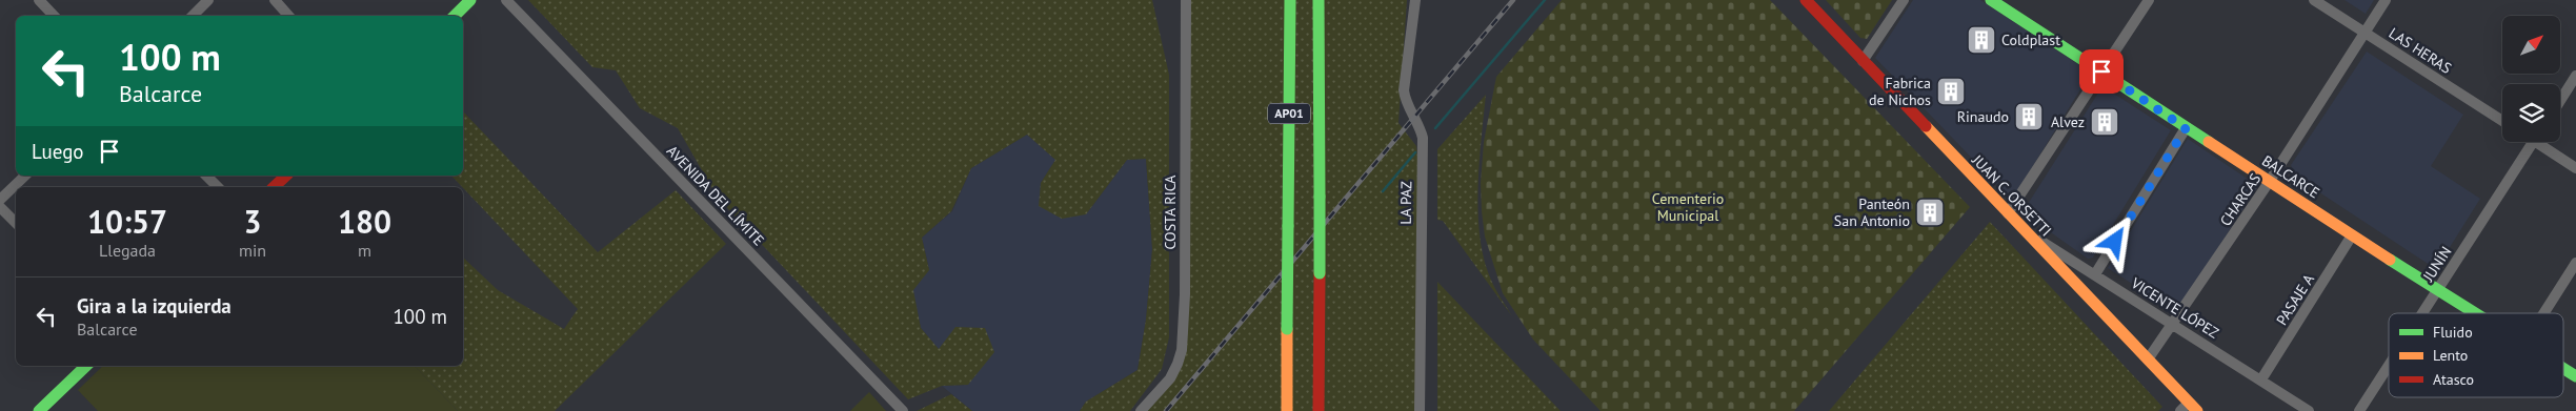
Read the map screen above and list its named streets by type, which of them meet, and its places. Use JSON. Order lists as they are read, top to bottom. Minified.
{"streets":{"main road":["AP01","BALCARCE","JUAN C. ORSETTI"],"street":["LAS HERAS","AVENIDA DEL LÍMITE","CHARCAS","LA PAZ","COSTA RICA","JUNÍN","PASAJE A","VICENTE LÓPEZ"]},"crossings":[["LAS HERAS","CHARCAS"],["BALCARCE","CHARCAS"],["BALCARCE","JUNÍN"],["BALCARCE","PASAJE A"],["JUAN C. ORSETTI","CHARCAS"],["JUAN C. ORSETTI","VICENTE LÓPEZ"],["CHARCAS","VICENTE LÓPEZ"],["PASAJE A","VICENTE LÓPEZ"]],"parks":["Cementerio Municipal"],"places":{"building":["Coldplast","Fabrica de Nichos","Rinaudo","Alvez","Panteón San Antonio"]},"legend":["Fluido","Lento","Atasco"],"north":"top right","page":{"turn":["100 m","Balcarce"],"then":"Luego","eta":["10:57","Llegada","3","min","180","m"],"list":[{"name":"Gira a la izquierda","note":"Balcarce","value":"100 m"}]}}
